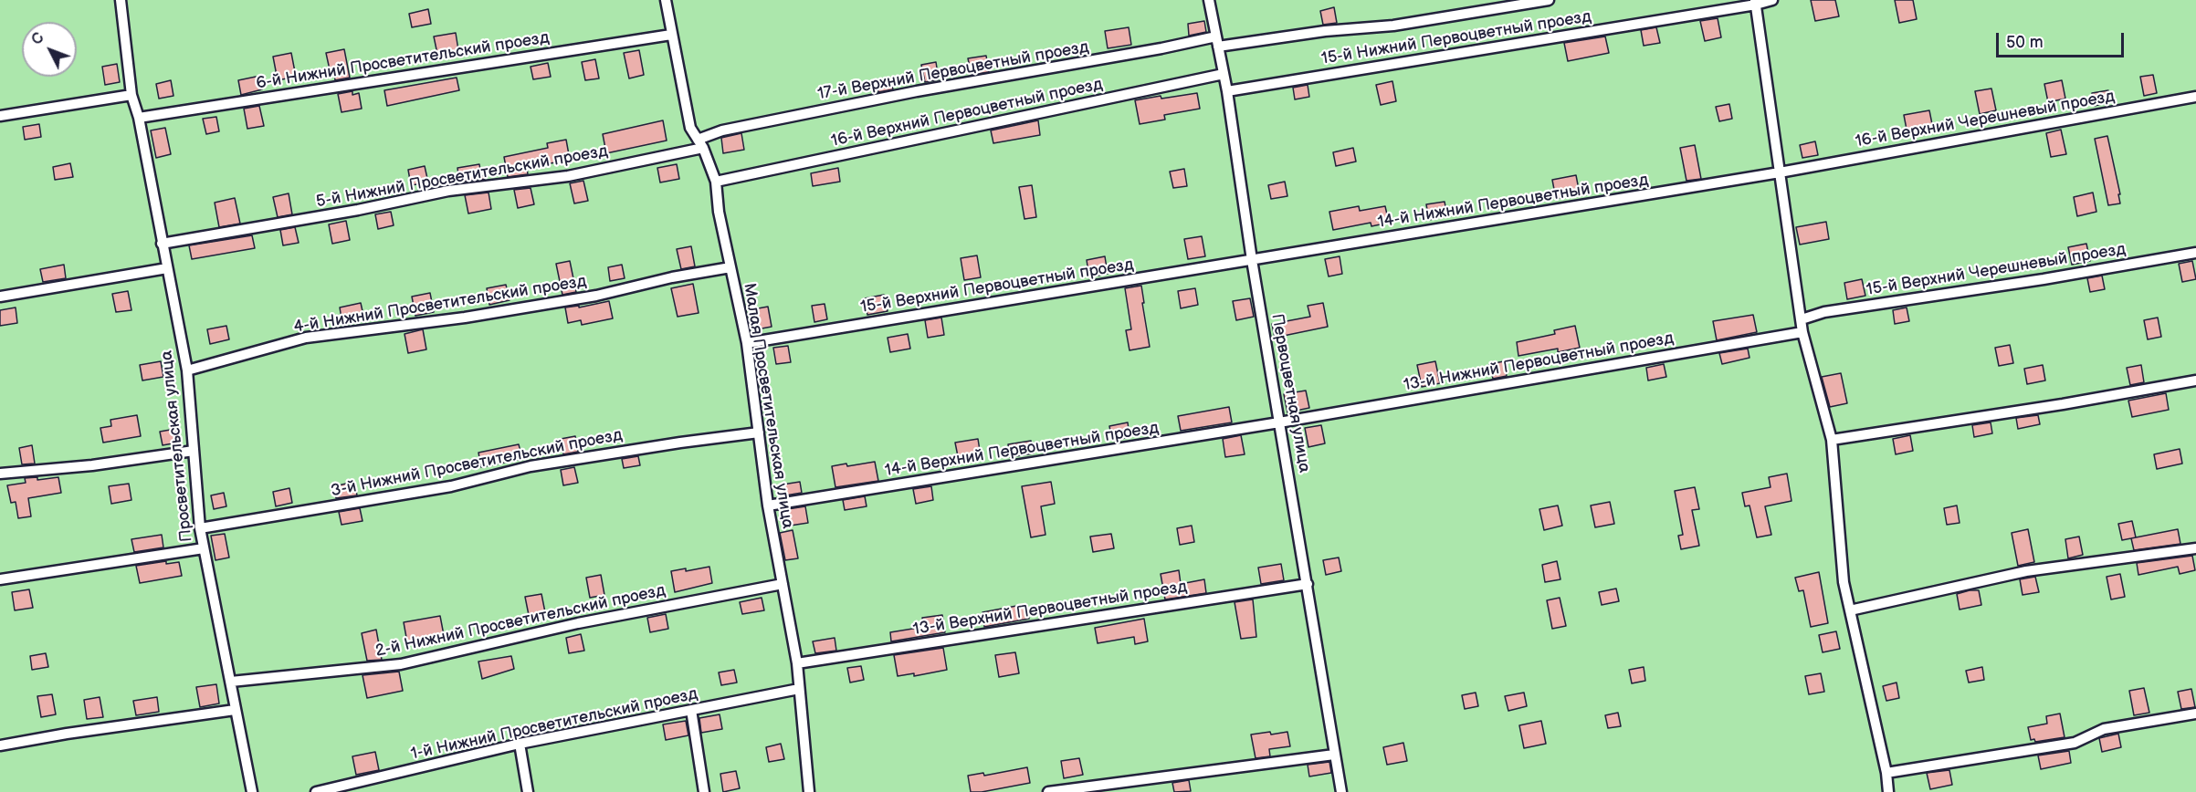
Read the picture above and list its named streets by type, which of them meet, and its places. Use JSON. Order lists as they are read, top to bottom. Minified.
{"streets":{"lane":["15-й Нижний Первоцветный проезд","6-й Нижний Просветительский проезд","17-й Верхний Первоцветный проезд","16-й Верхний Первоцветный проезд","16-й Верхний Черешневый проезд","5-й Нижний Просветительский проезд","14-й Нижний Первоцветный проезд","15-й Верхний Черешневый проезд","15-й Верхний Первоцветный проезд","4-й Нижний Просветительский проезд","13-й Нижний Первоцветный проезд","Первоцветная улица","Малая Просветительская улица","Просветительская улица","14-й Верхний Первоцветный проезд","3-й Нижний Просветительский проезд","13-й Верхний Первоцветный проезд","2-й Нижний Просветительский проезд","1-й Нижний Просветительский проезд"]},"crossings":[["15-й Нижний Первоцветный проезд","Первоцветная улица"],["6-й Нижний Просветительский проезд","Малая Просветительская улица"],["6-й Нижний Просветительский проезд","Просветительская улица"],["17-й Верхний Первоцветный проезд","5-й Нижний Просветительский проезд"],["17-й Верхний Первоцветный проезд","Первоцветная улица"],["17-й Верхний Первоцветный проезд","Малая Просветительская улица"],["16-й Верхний Первоцветный проезд","Первоцветная улица"],["16-й Верхний Первоцветный проезд","Малая Просветительская улица"],["16-й Верхний Черешневый проезд","14-й Нижний Первоцветный проезд"],["5-й Нижний Просветительский проезд","Малая Просветительская улица"],["5-й Нижний Просветительский проезд","Просветительская улица"],["14-й Нижний Первоцветный проезд","15-й Верхний Первоцветный проезд"],["14-й Нижний Первоцветный проезд","Первоцветная улица"],["15-й Верхний Первоцветный проезд","Первоцветная улица"],["15-й Верхний Первоцветный проезд","Малая Просветительская улица"],["4-й Нижний Просветительский проезд","Малая Просветительская улица"],["4-й Нижний Просветительский проезд","Просветительская улица"],["13-й Нижний Первоцветный проезд","Первоцветная улица"],["13-й Нижний Первоцветный проезд","14-й Верхний Первоцветный проезд"],["Первоцветная улица","14-й Верхний Первоцветный проезд"],["Первоцветная улица","13-й Верхний Первоцветный проезд"],["Малая Просветительская улица","14-й Верхний Первоцветный проезд"],["Малая Просветительская улица","3-й Нижний Просветительский проезд"],["Малая Просветительская улица","13-й Верхний Первоцветный проезд"],["Малая Просветительская улица","2-й Нижний Просветительский проезд"],["Малая Просветительская улица","1-й Нижний Просветительский проезд"],["Просветительская улица","3-й Нижний Просветительский проезд"],["Просветительская улица","2-й Нижний Просветительский проезд"]],"scale_bar":"50 m","north":"top left"}
